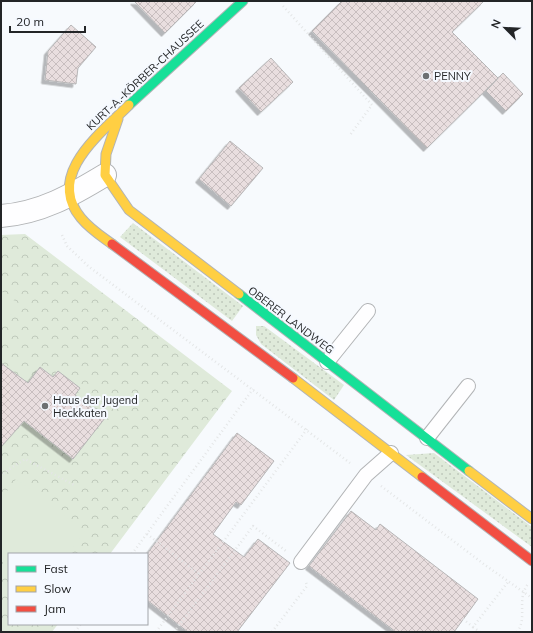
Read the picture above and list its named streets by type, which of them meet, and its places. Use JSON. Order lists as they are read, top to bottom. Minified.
{"streets":{"main road":["KURT-A.-KÖRBER-CHAUSSEE","OBERER LANDWEG"]},"places":["PENNY","Haus der Jugend Heckkaten"],"legend":["Fast","Slow","Jam"],"scale_bar":"20 m","north":"top left"}
